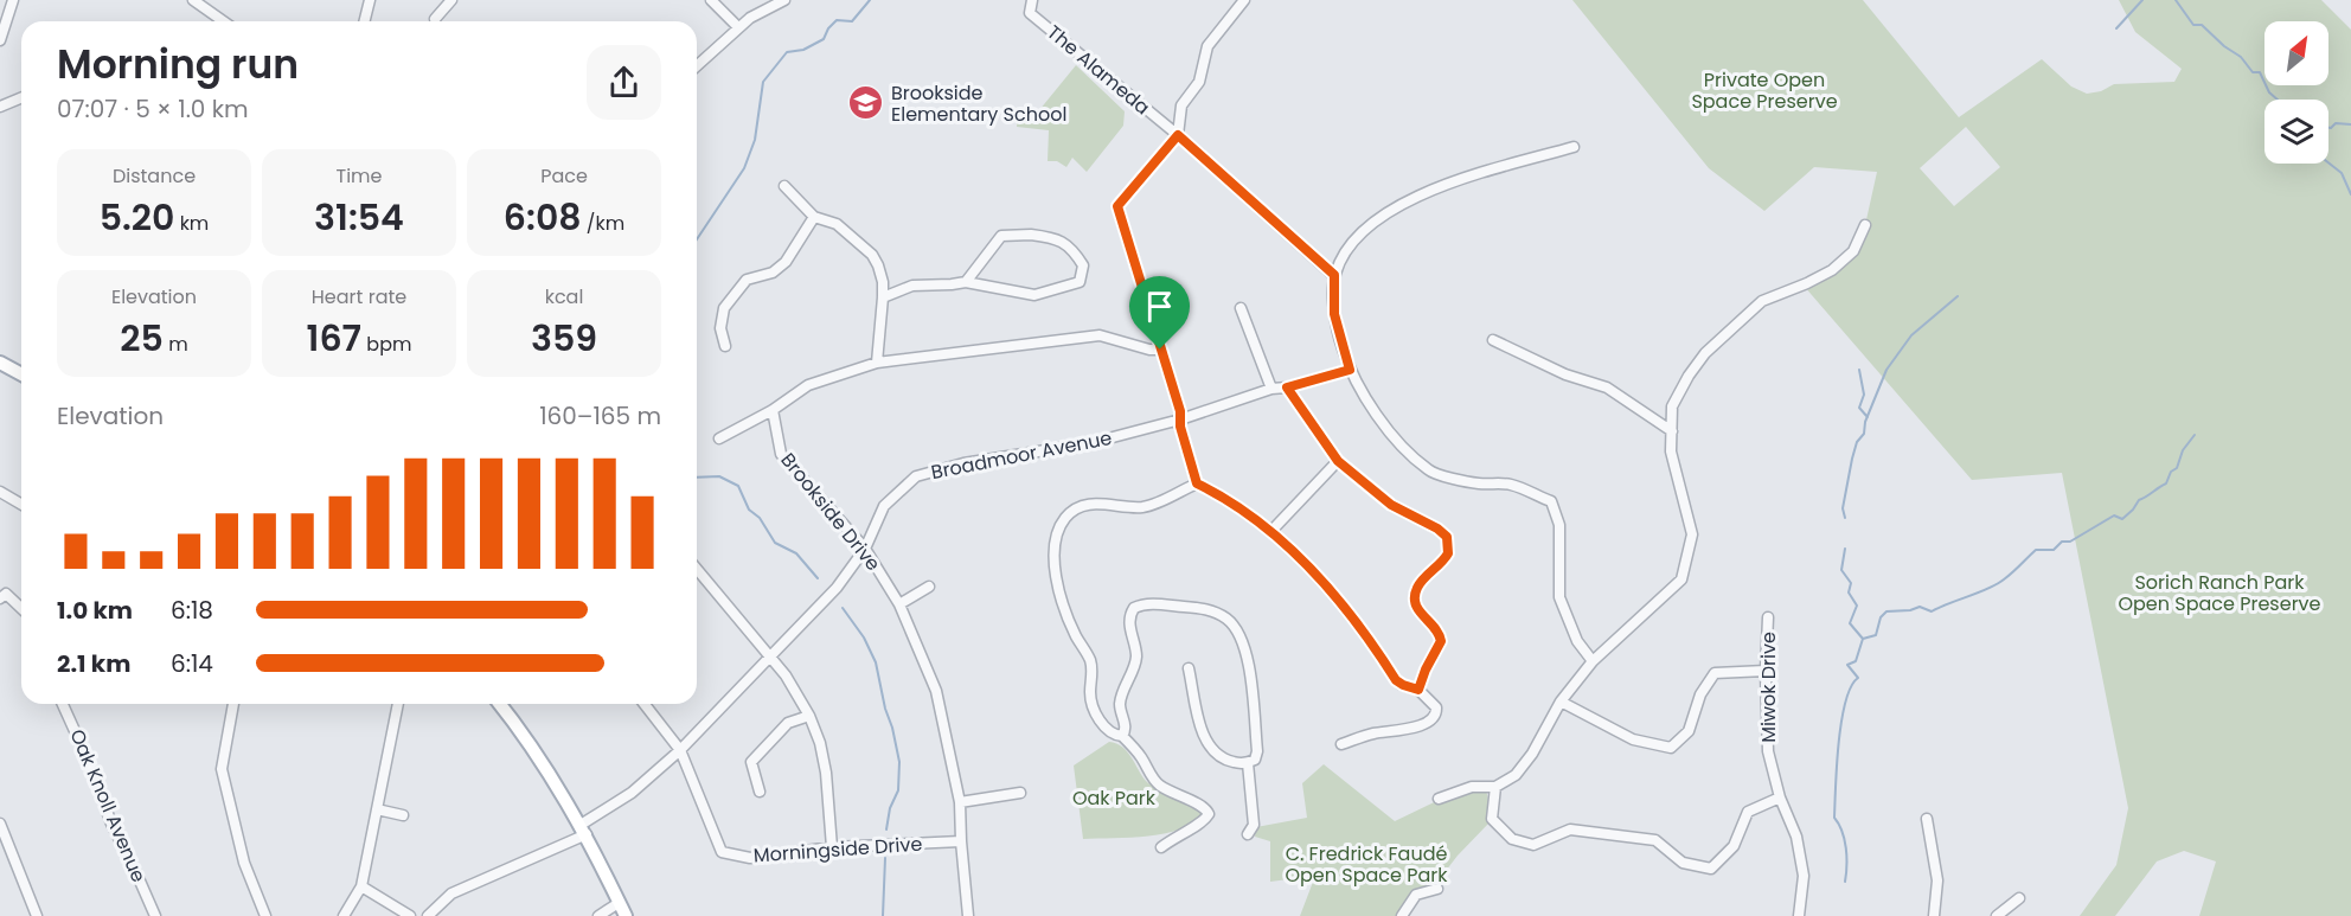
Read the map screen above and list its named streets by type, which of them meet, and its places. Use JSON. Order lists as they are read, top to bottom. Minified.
{"streets":{"street":["The Alameda","Broadmoor Avenue","Brookside Drive","Miwok Drive","Oak Knoll Avenue","Morningside Drive"]},"crossings":[["Broadmoor Avenue","Brookside Drive"],["Broadmoor Avenue","Morningside Drive"],["Brookside Drive","Morningside Drive"]],"parks":["Private Open Space Preserve","Sorich Ranch Park Open Space Preserve","Oak Park","C. Fredrick Faudé Open Space Park"],"places":{"school or university":["Brookside Elementary School"]},"north":"top right","page":{"heading":["Morning run","07:07 · 5 × 1.0 km"],"stats":[["Distance","5.20 km"],["Time","31:54"],["Pace","6:08 /km"],["Elevation","25 m"],["Heart rate","167 bpm"],["kcal","359"]],"chart":["Elevation","160–165 m"],"list":[{"name":"1.0 km","note":"6:18"},{"name":"2.1 km","note":"6:14"}]}}
